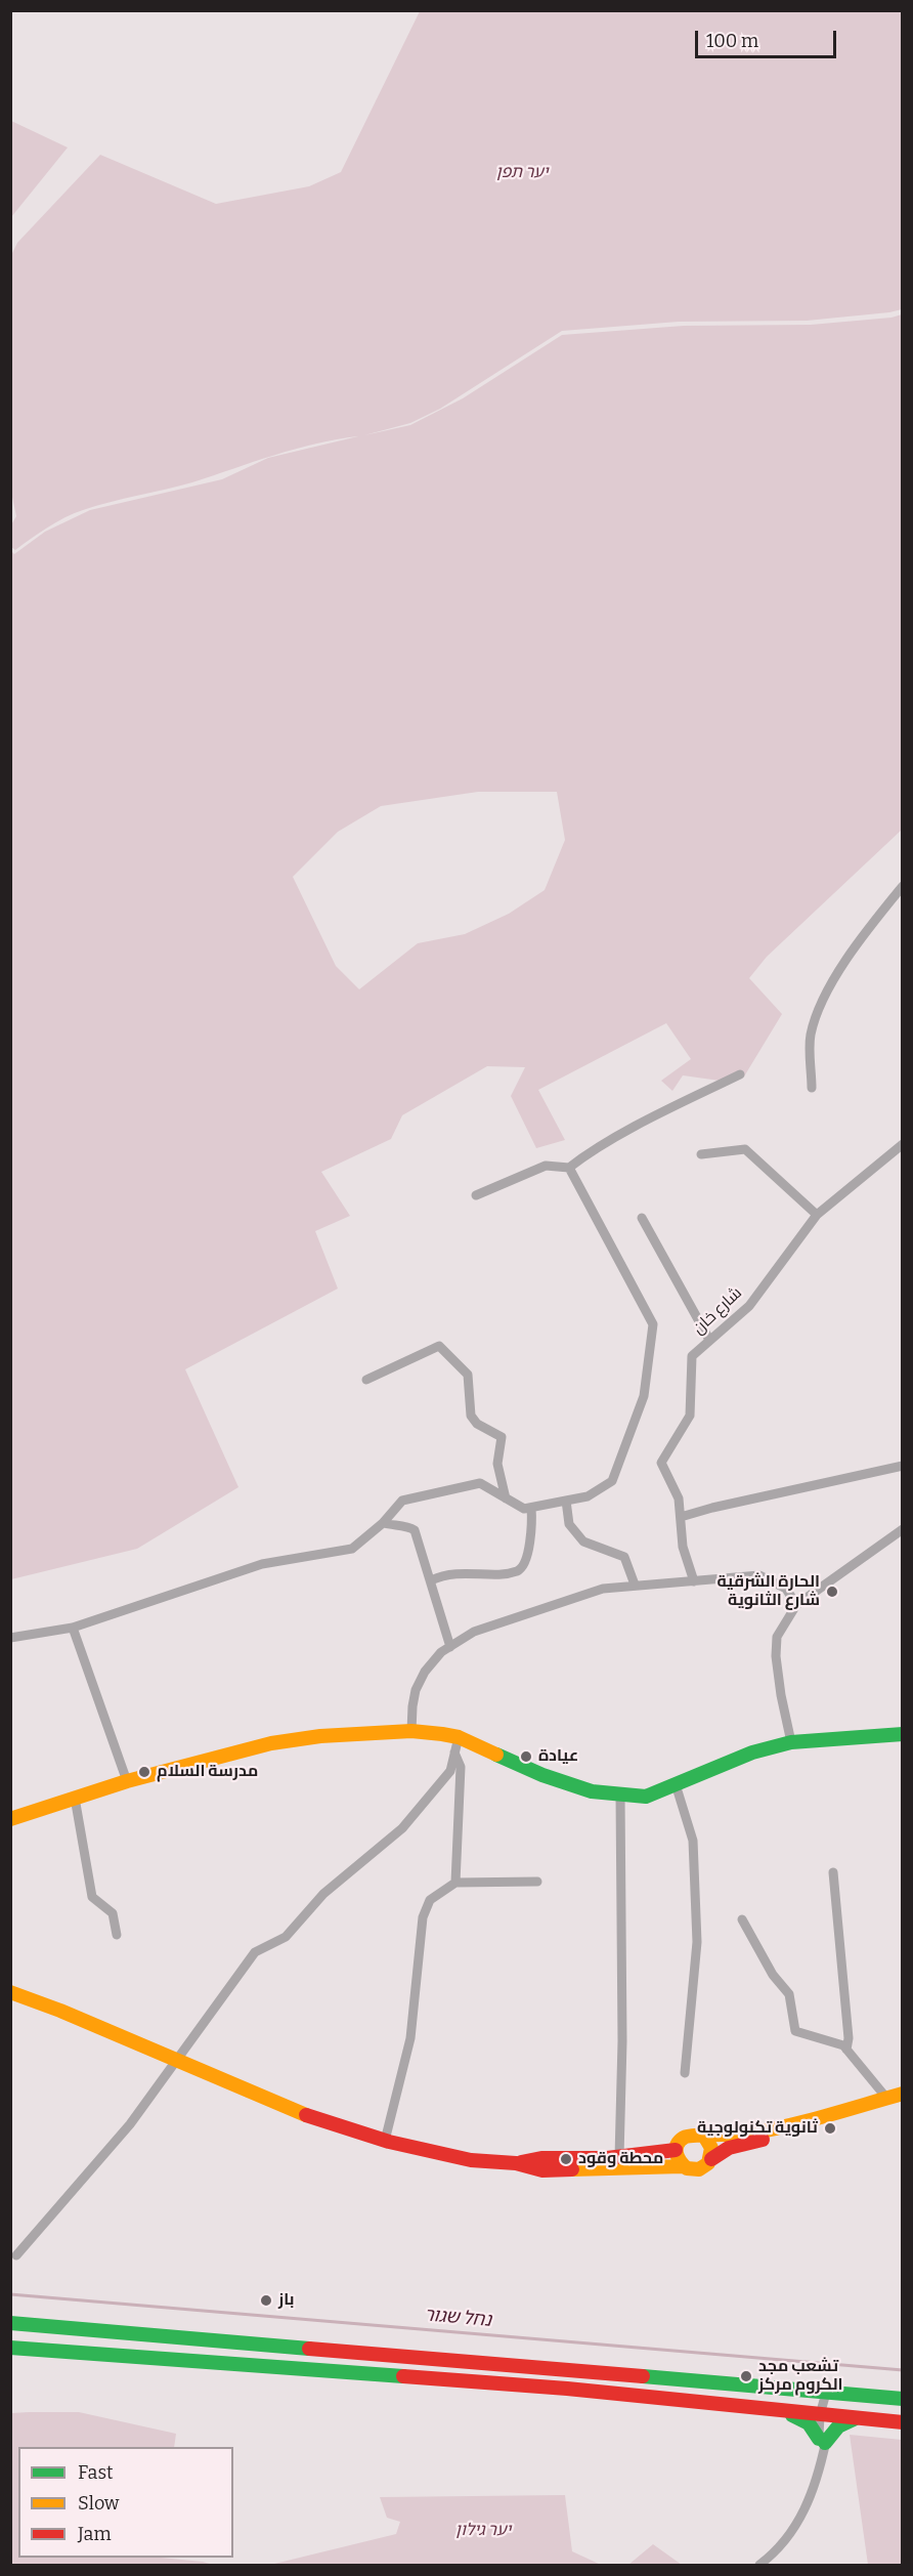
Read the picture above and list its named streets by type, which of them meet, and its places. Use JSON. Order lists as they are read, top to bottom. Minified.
{"streets":{"street":["شارع خان"]},"water":["נחל שגור"],"parks":["יער תפן","יער גילון"],"places":["الحارة الشرقية شارع الثانوية","عيادة","مدرسة السلام","ثانوية تكنولوجية","محطة وقود","باز","تشعب مجد الكروم مركز"],"legend":["Fast","Slow","Jam"],"scale_bar":"100 m"}
